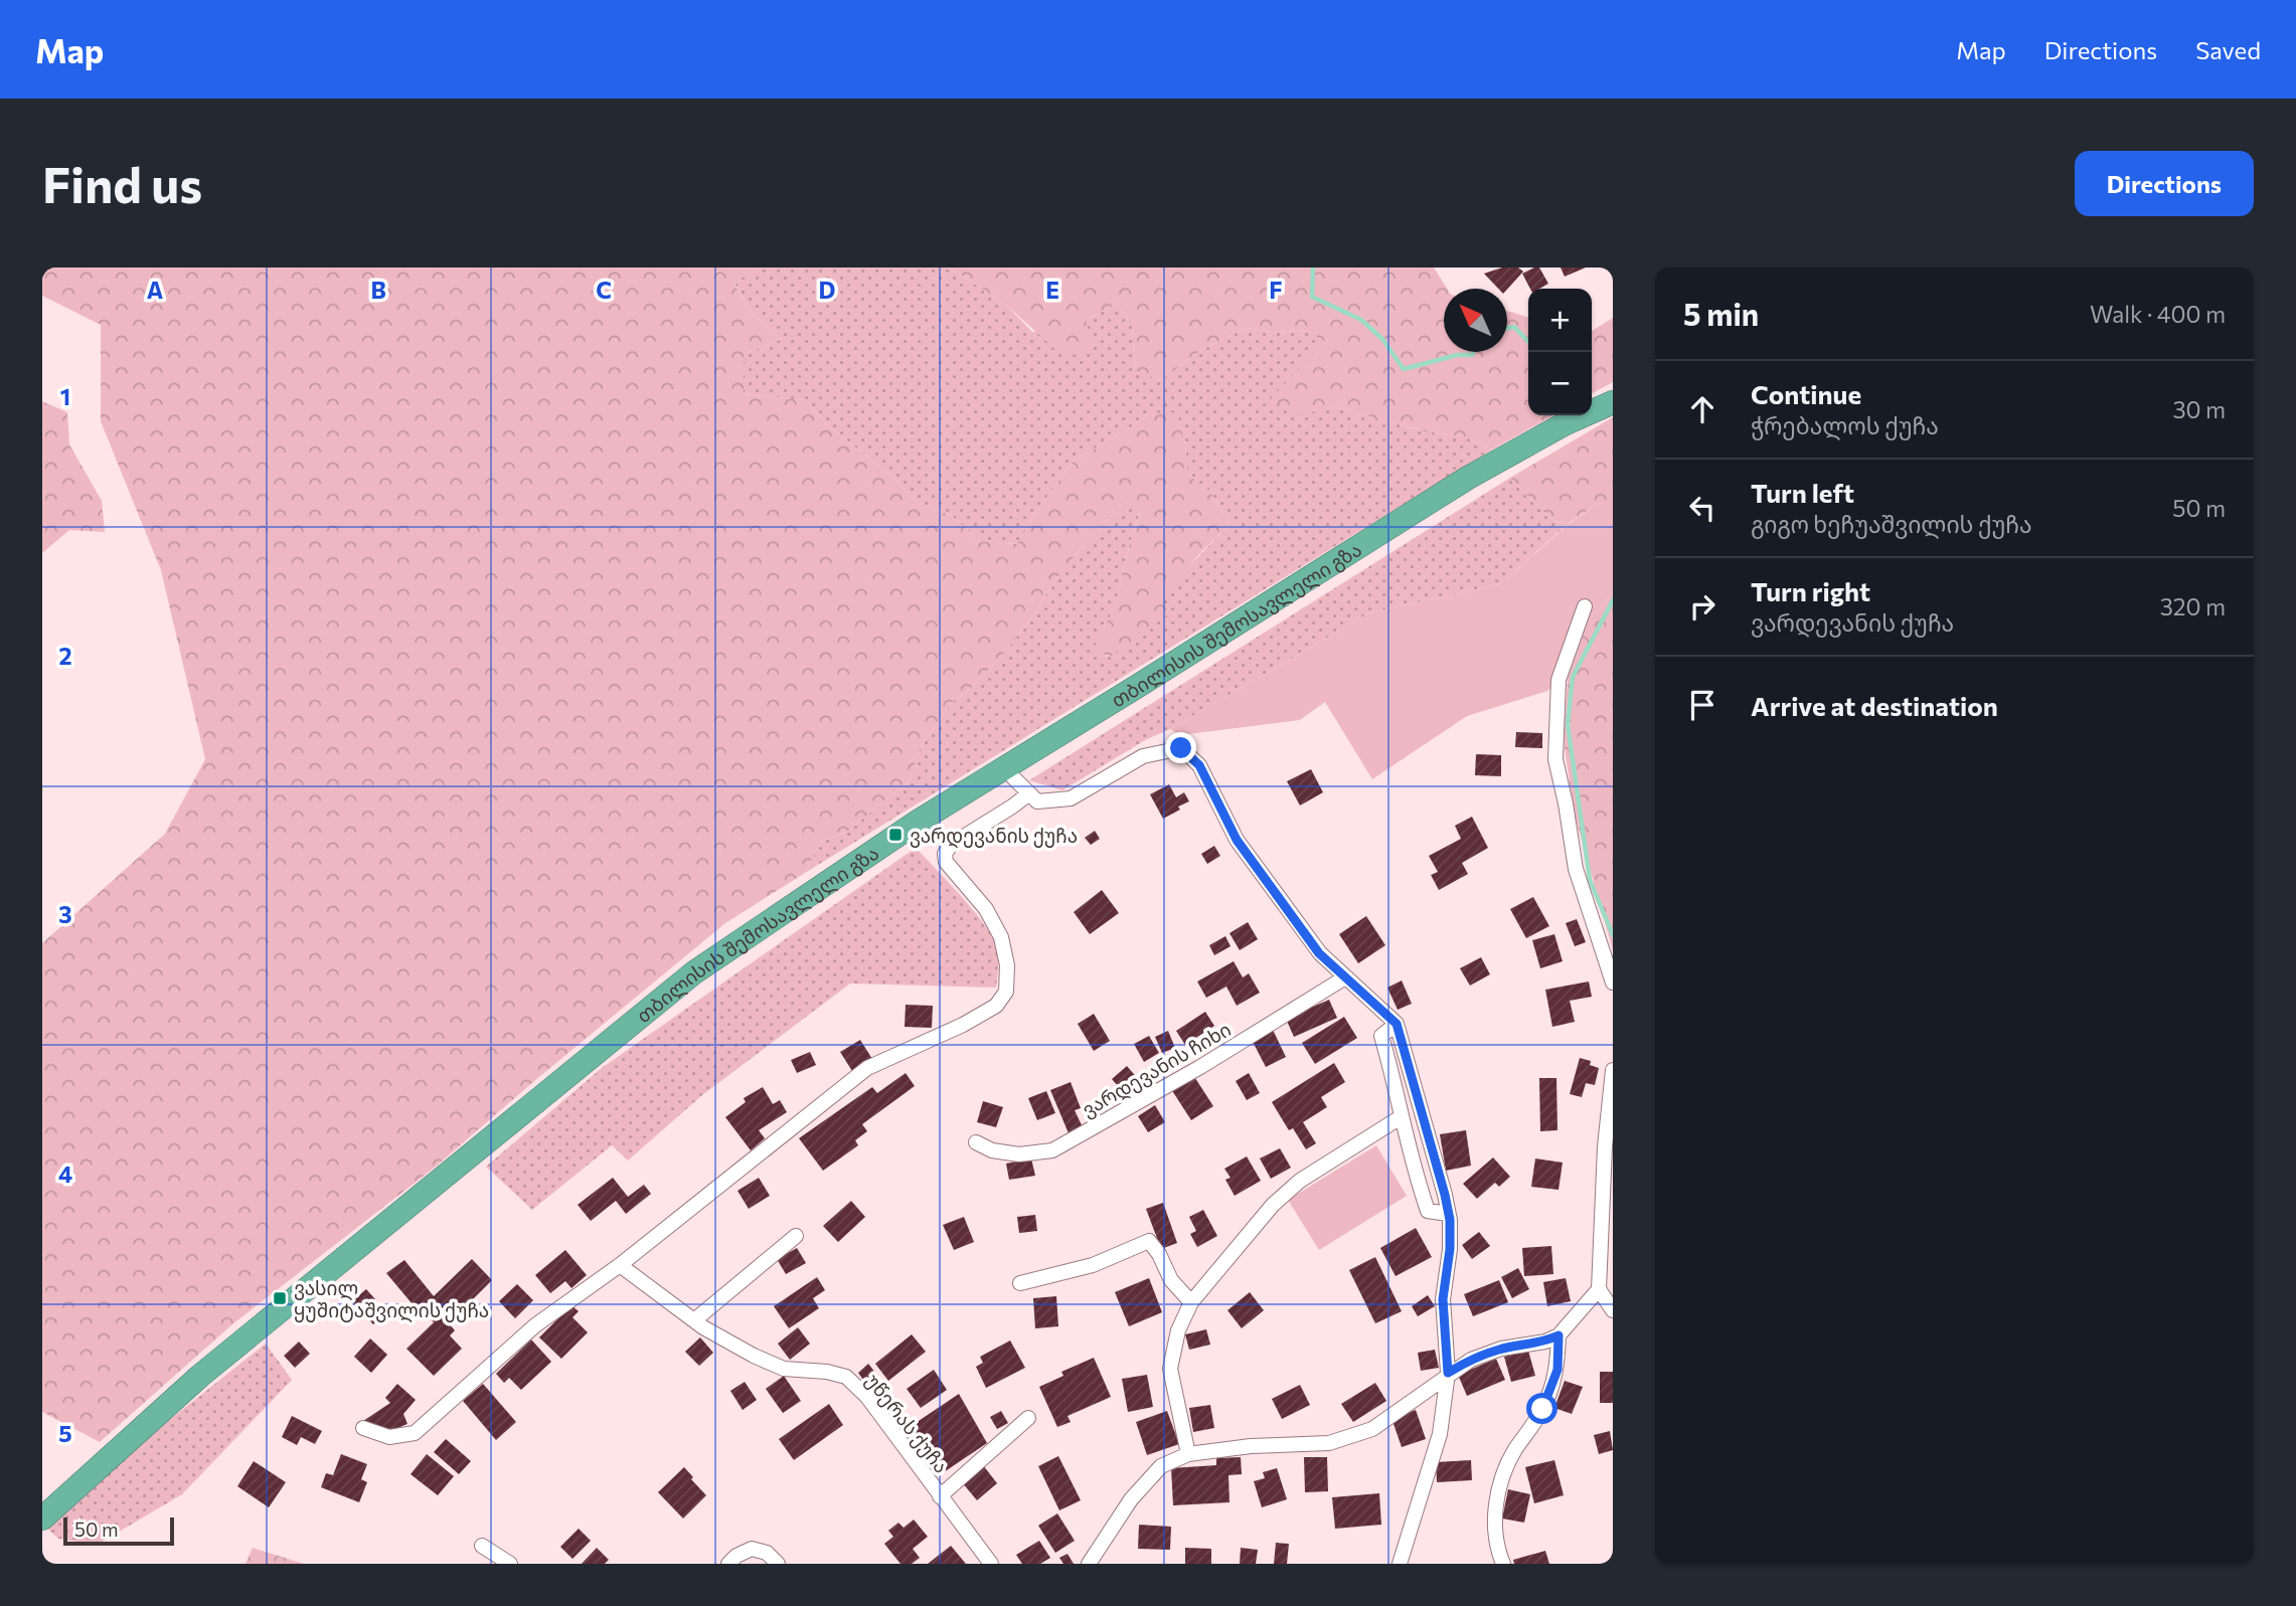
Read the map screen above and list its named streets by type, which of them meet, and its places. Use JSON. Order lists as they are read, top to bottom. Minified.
{"streets":{"highway":["თბილისის შემოსავლელი გზა"],"street":["ვარდევანის ჩიხი","უწერას ქუჩა"]},"places":{"transit":["ვარდევანის ქუჩა","ვასილ ყუშიტაშვილის ქუჩა"]},"scale_bar":"50 m","north":"top left","page":{"header":"Map","nav":["Map","Directions","Saved"],"buttons":"Directions","title":"Find us","heading":["5 min","Walk · 400 m"],"map_buttons":["+","−"],"list":[["Continue","ჭრებალოს ქუჩა","30 m"],["Turn left","გიგო ხეჩუაშვილის ქუჩა","50 m"],["Turn right","ვარდევანის ქუჩა","320 m"],"Arrive at destination"],"scale":"50 m"},"grid":{"columns":["A","B","C","D","E","F"],"rows":["1","2","3","4","5"]}}
